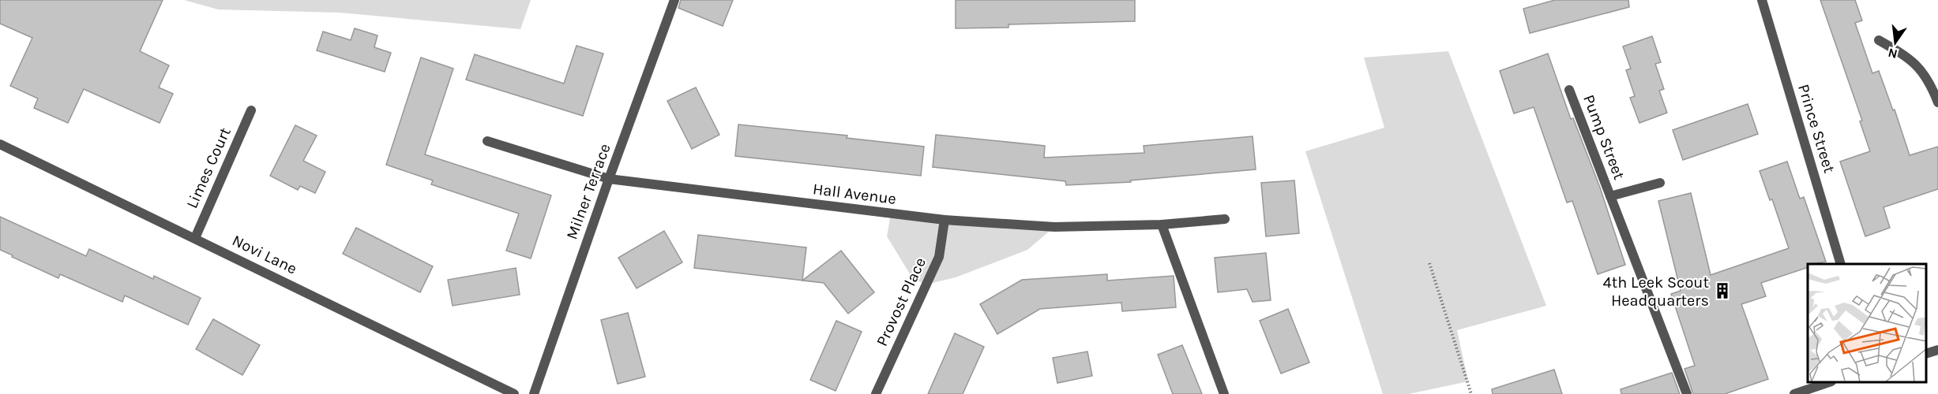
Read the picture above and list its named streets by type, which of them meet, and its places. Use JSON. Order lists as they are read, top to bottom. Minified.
{"streets":{"street":["Prince Street","Pump Street","Limes Court","Milner Terrace","Hall Avenue","Novi Lane","Provost Place"]},"crossings":[["Limes Court","Novi Lane"],["Milner Terrace","Hall Avenue"],["Hall Avenue","Provost Place"]],"places":{"building":["4th Leek Scout Headquarters"]},"north":"bottom"}
